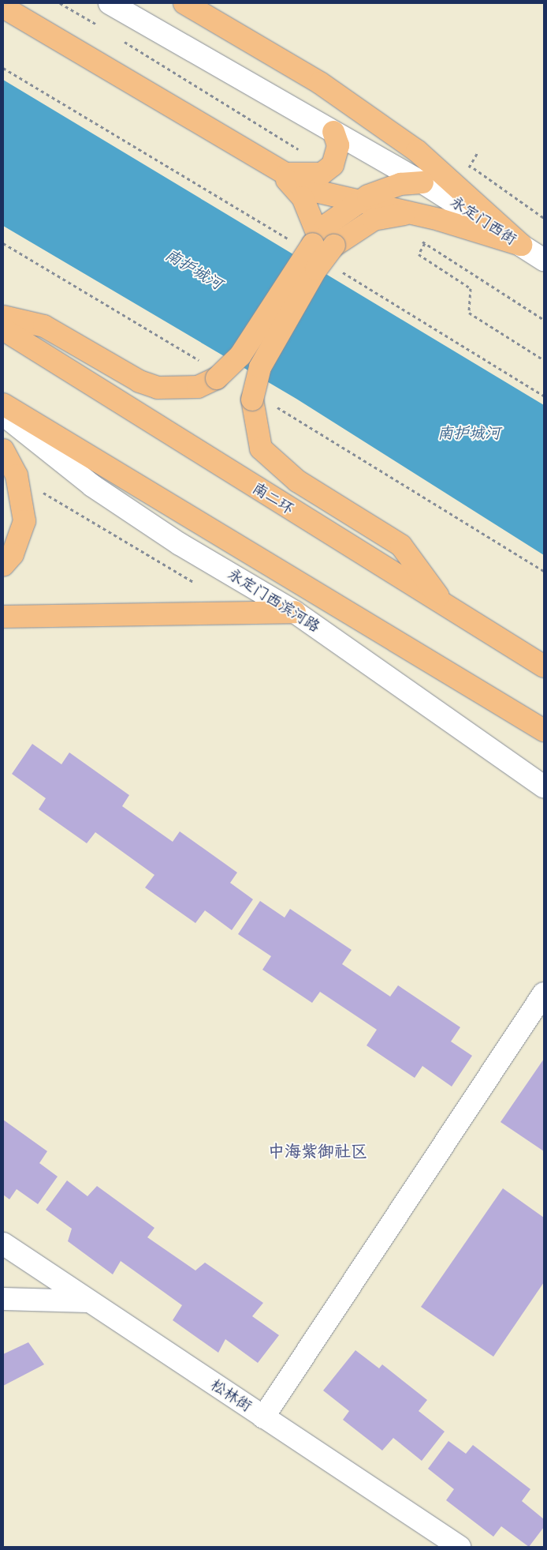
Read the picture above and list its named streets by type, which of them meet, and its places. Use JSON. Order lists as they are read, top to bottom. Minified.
{"streets":{"main road":["南二环"],"street":["永定门西街","永定门西滨河路","松林街"]},"districts":["中海紫御社区"],"water":["南护城河"]}
